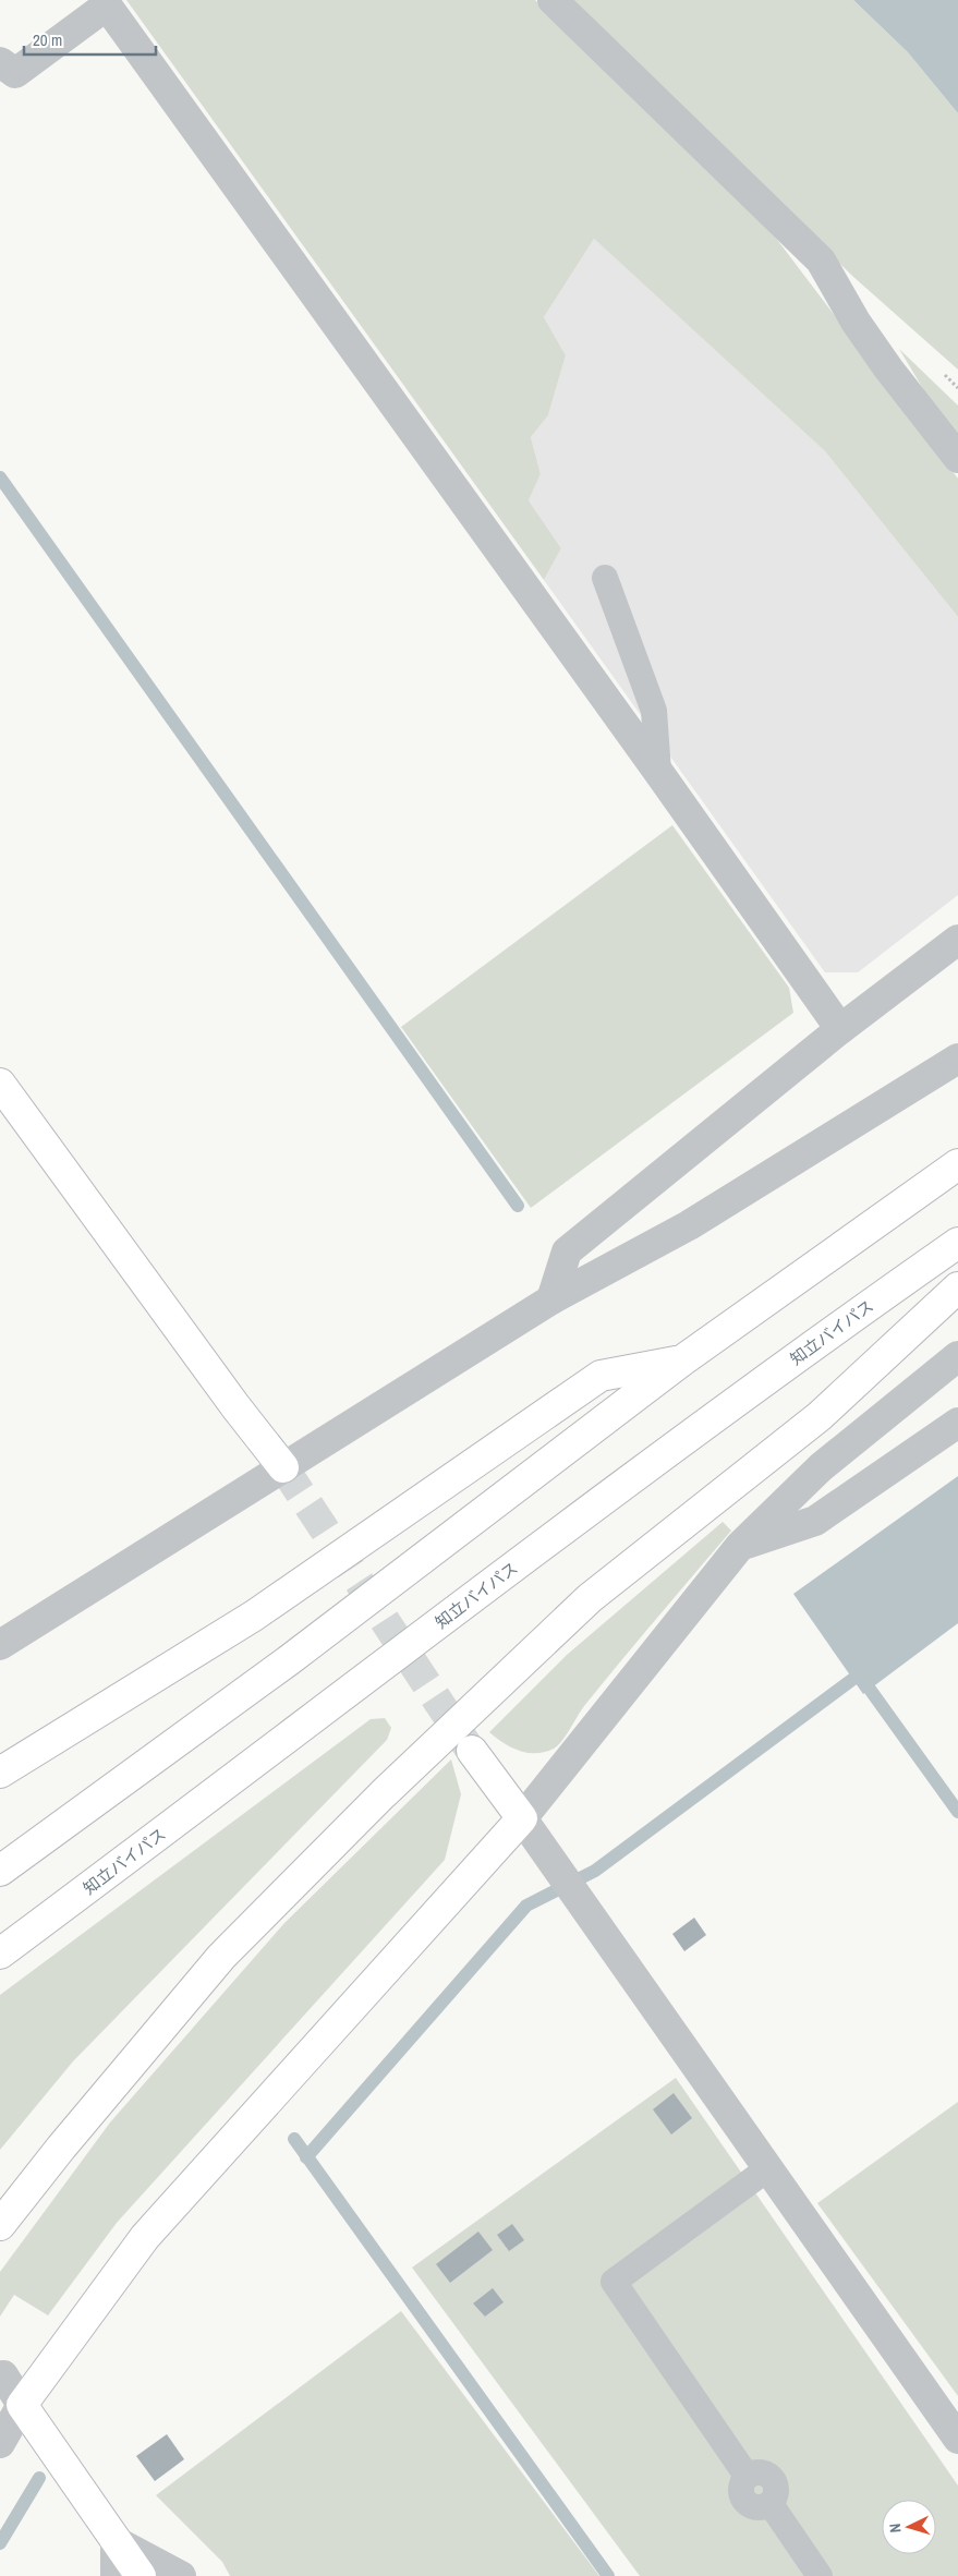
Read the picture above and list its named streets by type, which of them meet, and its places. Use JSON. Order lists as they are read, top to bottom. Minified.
{"streets":{"main road":["知立バイパス"]},"scale_bar":"20 m","north":"left"}
